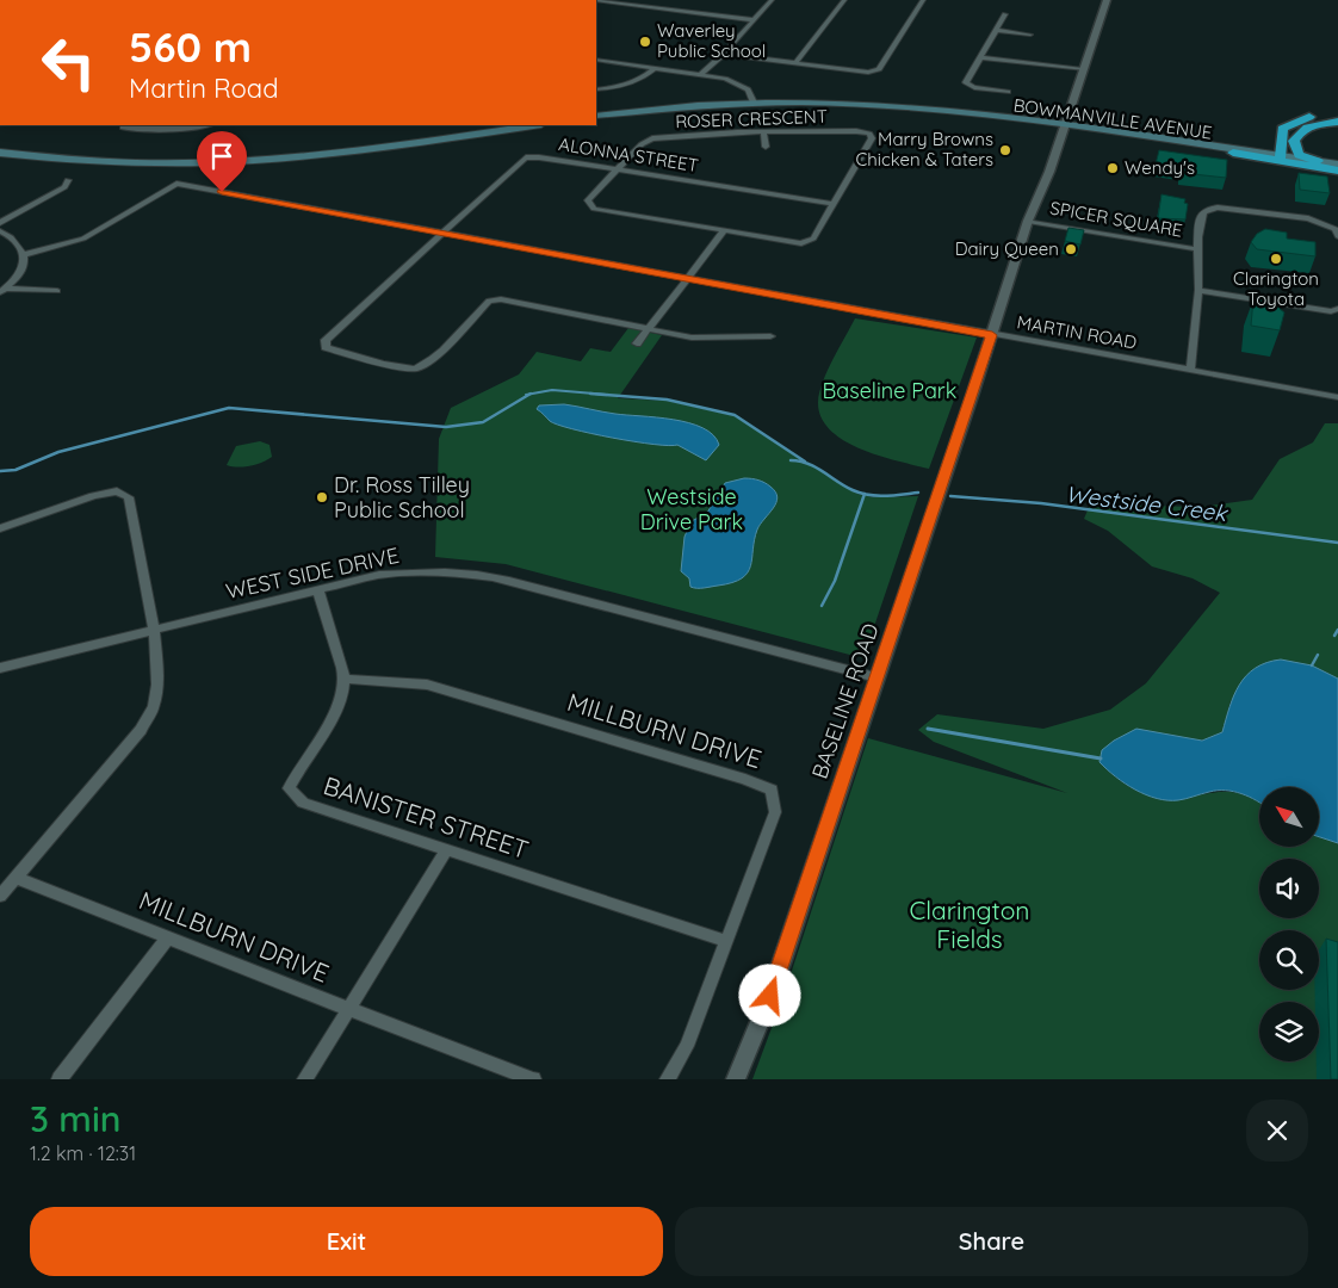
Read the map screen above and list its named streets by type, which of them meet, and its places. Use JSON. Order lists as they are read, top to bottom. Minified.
{"streets":{"main road":["BOWMANVILLE AVENUE"],"street":["ROSER CRESCENT","ALONNA STREET","SPICER SQUARE","MARTIN ROAD","WEST SIDE DRIVE","BASELINE ROAD","MILLBURN DRIVE","BANISTER STREET"]},"crossings":[["ROSER CRESCENT","ALONNA STREET"],["BOWMANVILLE AVENUE","BASELINE ROAD"],["ALONNA STREET","MARTIN ROAD"],["SPICER SQUARE","MARTIN ROAD"],["SPICER SQUARE","BASELINE ROAD"],["MARTIN ROAD","BASELINE ROAD"],["WEST SIDE DRIVE","BASELINE ROAD"],["MILLBURN DRIVE","BANISTER STREET"]],"water":["Westside Creek"],"parks":["Baseline Park","Westside Drive Park","Clarington Fields"],"places":["Waverley Public School","Marry Browns Chicken & Taters","Wendy's","Dairy Queen","Clarington Toyota","Dr. Ross Tilley Public School"],"north":"top left","page":{"turn":["560 m","Martin Road"],"heading":["3 min","1.2 km · 12:31"],"buttons":["Exit","Share"]}}
